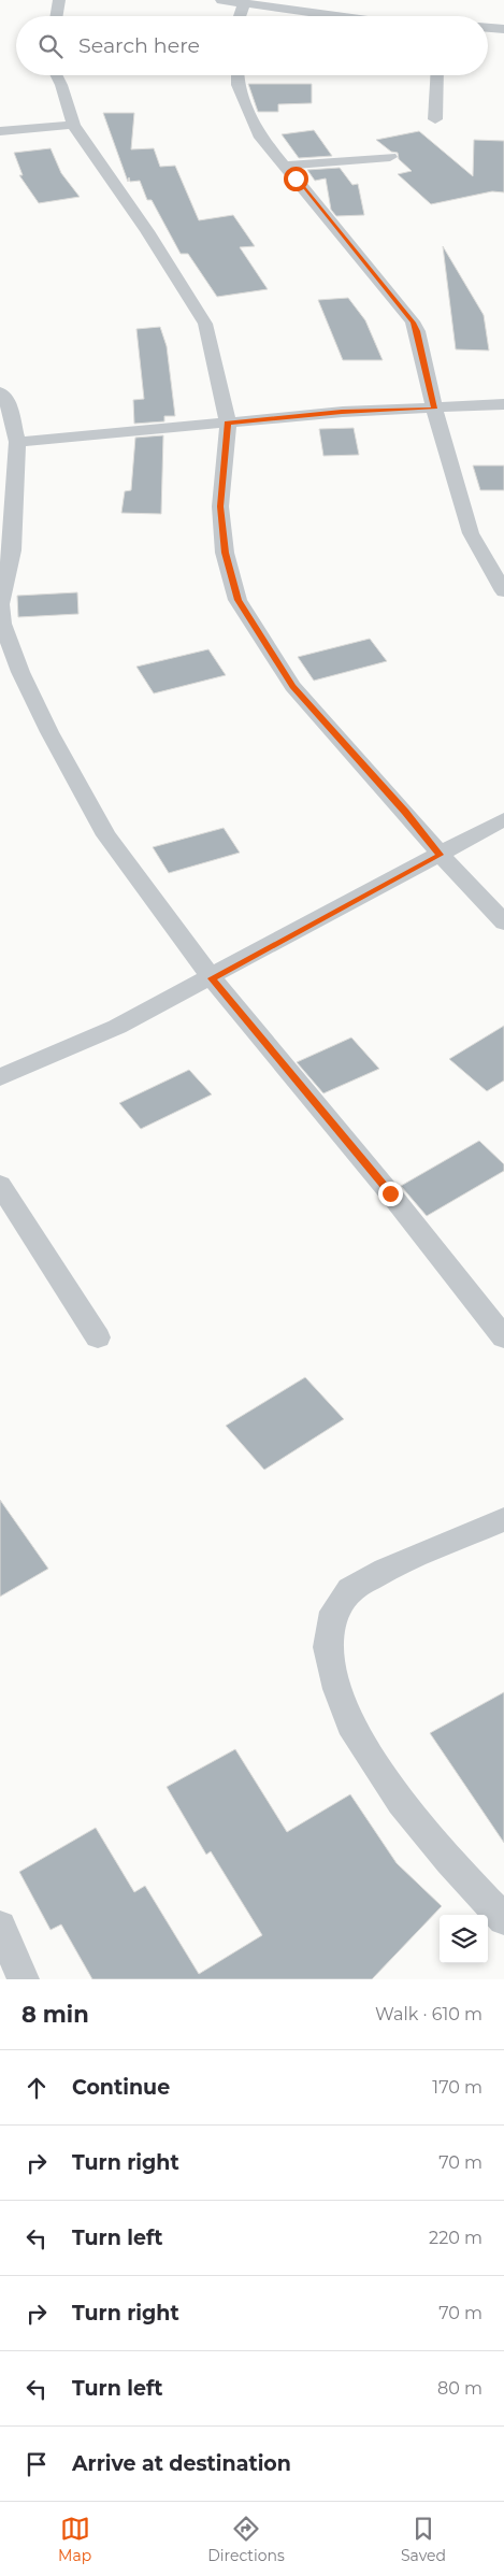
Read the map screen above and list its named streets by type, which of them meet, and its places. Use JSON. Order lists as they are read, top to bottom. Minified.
{"page":{"search":"Search here","heading":["8 min","Walk · 610 m"],"list":[["Continue","170 m"],["Turn right","70 m"],["Turn left","220 m"],["Turn right","70 m"],["Turn left","80 m"],"Arrive at destination"],"nav":["Map","Directions","Saved"]}}
